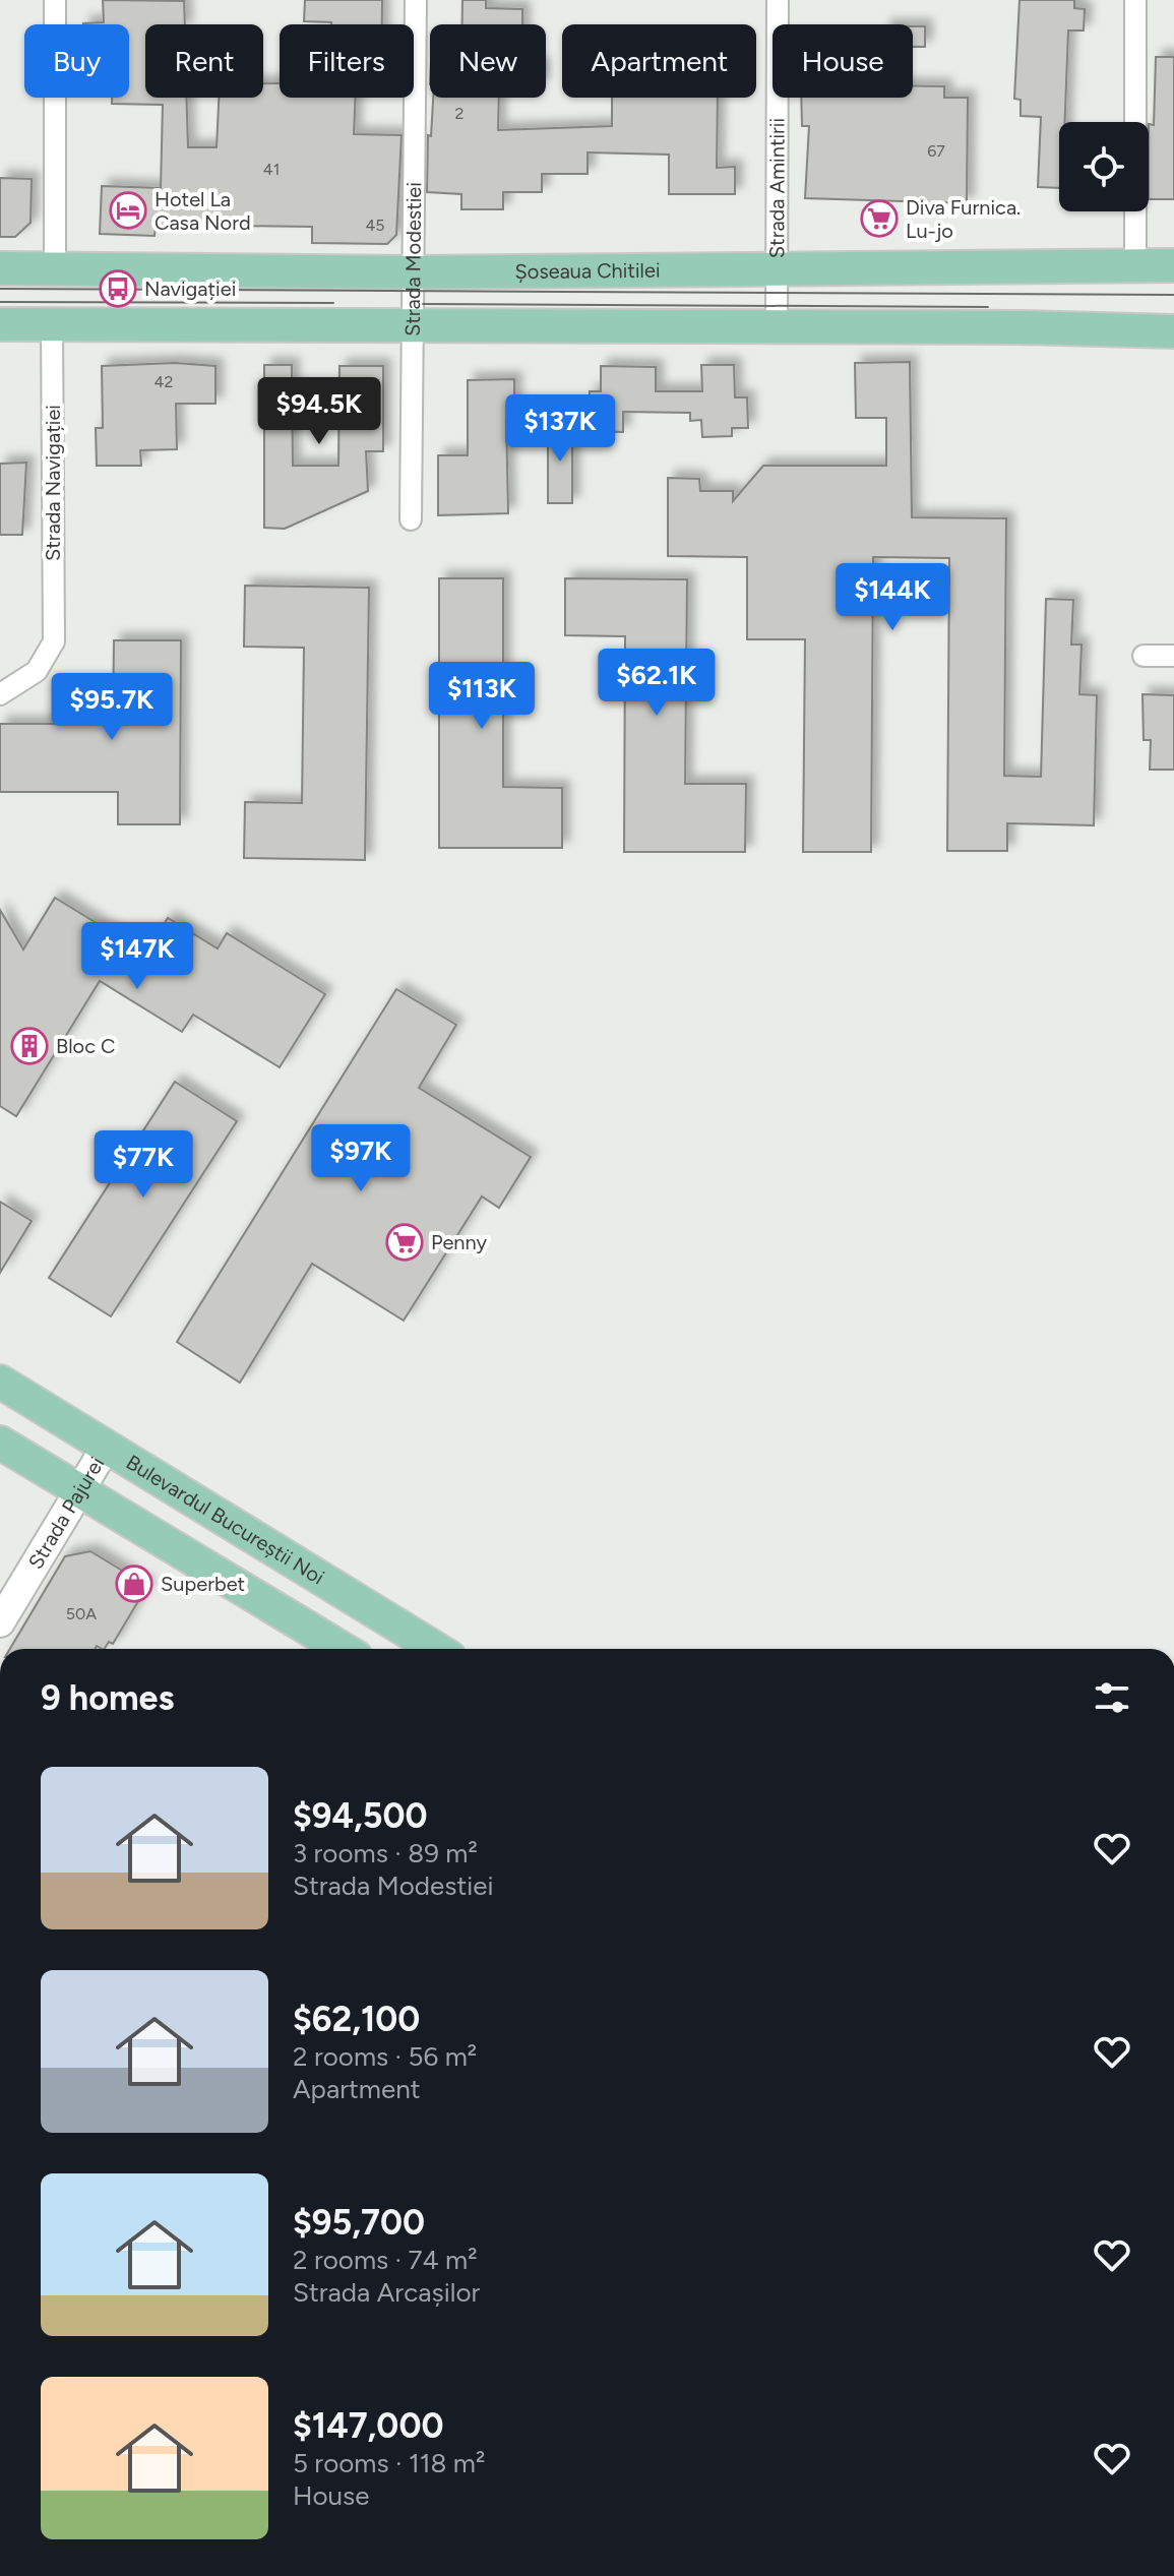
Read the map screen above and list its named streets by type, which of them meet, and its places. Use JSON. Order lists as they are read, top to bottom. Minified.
{"streets":{"main road":["Șoseaua Chitilei","Bulevardul Bucureștii Noi"],"street":["Strada Amintirii","Strada Modestiei","Strada Navigației","Strada Pajurei"]},"crossings":[["Strada Amintirii","Șoseaua Chitilei"],["Strada Modestiei","Șoseaua Chitilei"],["Strada Pajurei","Bulevardul Bucureștii Noi"]],"places":{"hotel":["Hotel La Casa Nord"],"supermarket":["Diva Furnica. Lu-jo","Penny"],"bus stop":["Navigației"],"building":["Bloc C"],"shop":["Superbet"]},"house_numbers":["2","67","41","45","42","50A"],"page":{"chip":["Buy","Rent","Filters","New","Apartment","House"],"price":["$94.5K","$137K","$144K","$62.1K","$113K","$95.7K","$147K","$97K","$77K"],"heading":"9 homes","list":[{"name":"$94,500","note":"3 rooms · 89 m² · Strada Modestiei"},{"name":"$62,100","note":"2 rooms · 56 m² · Apartment"},{"name":"$95,700","note":"2 rooms · 74 m² · Strada Arcașilor"},{"name":"$147,000","note":"5 rooms · 118 m² · House"}]}}
